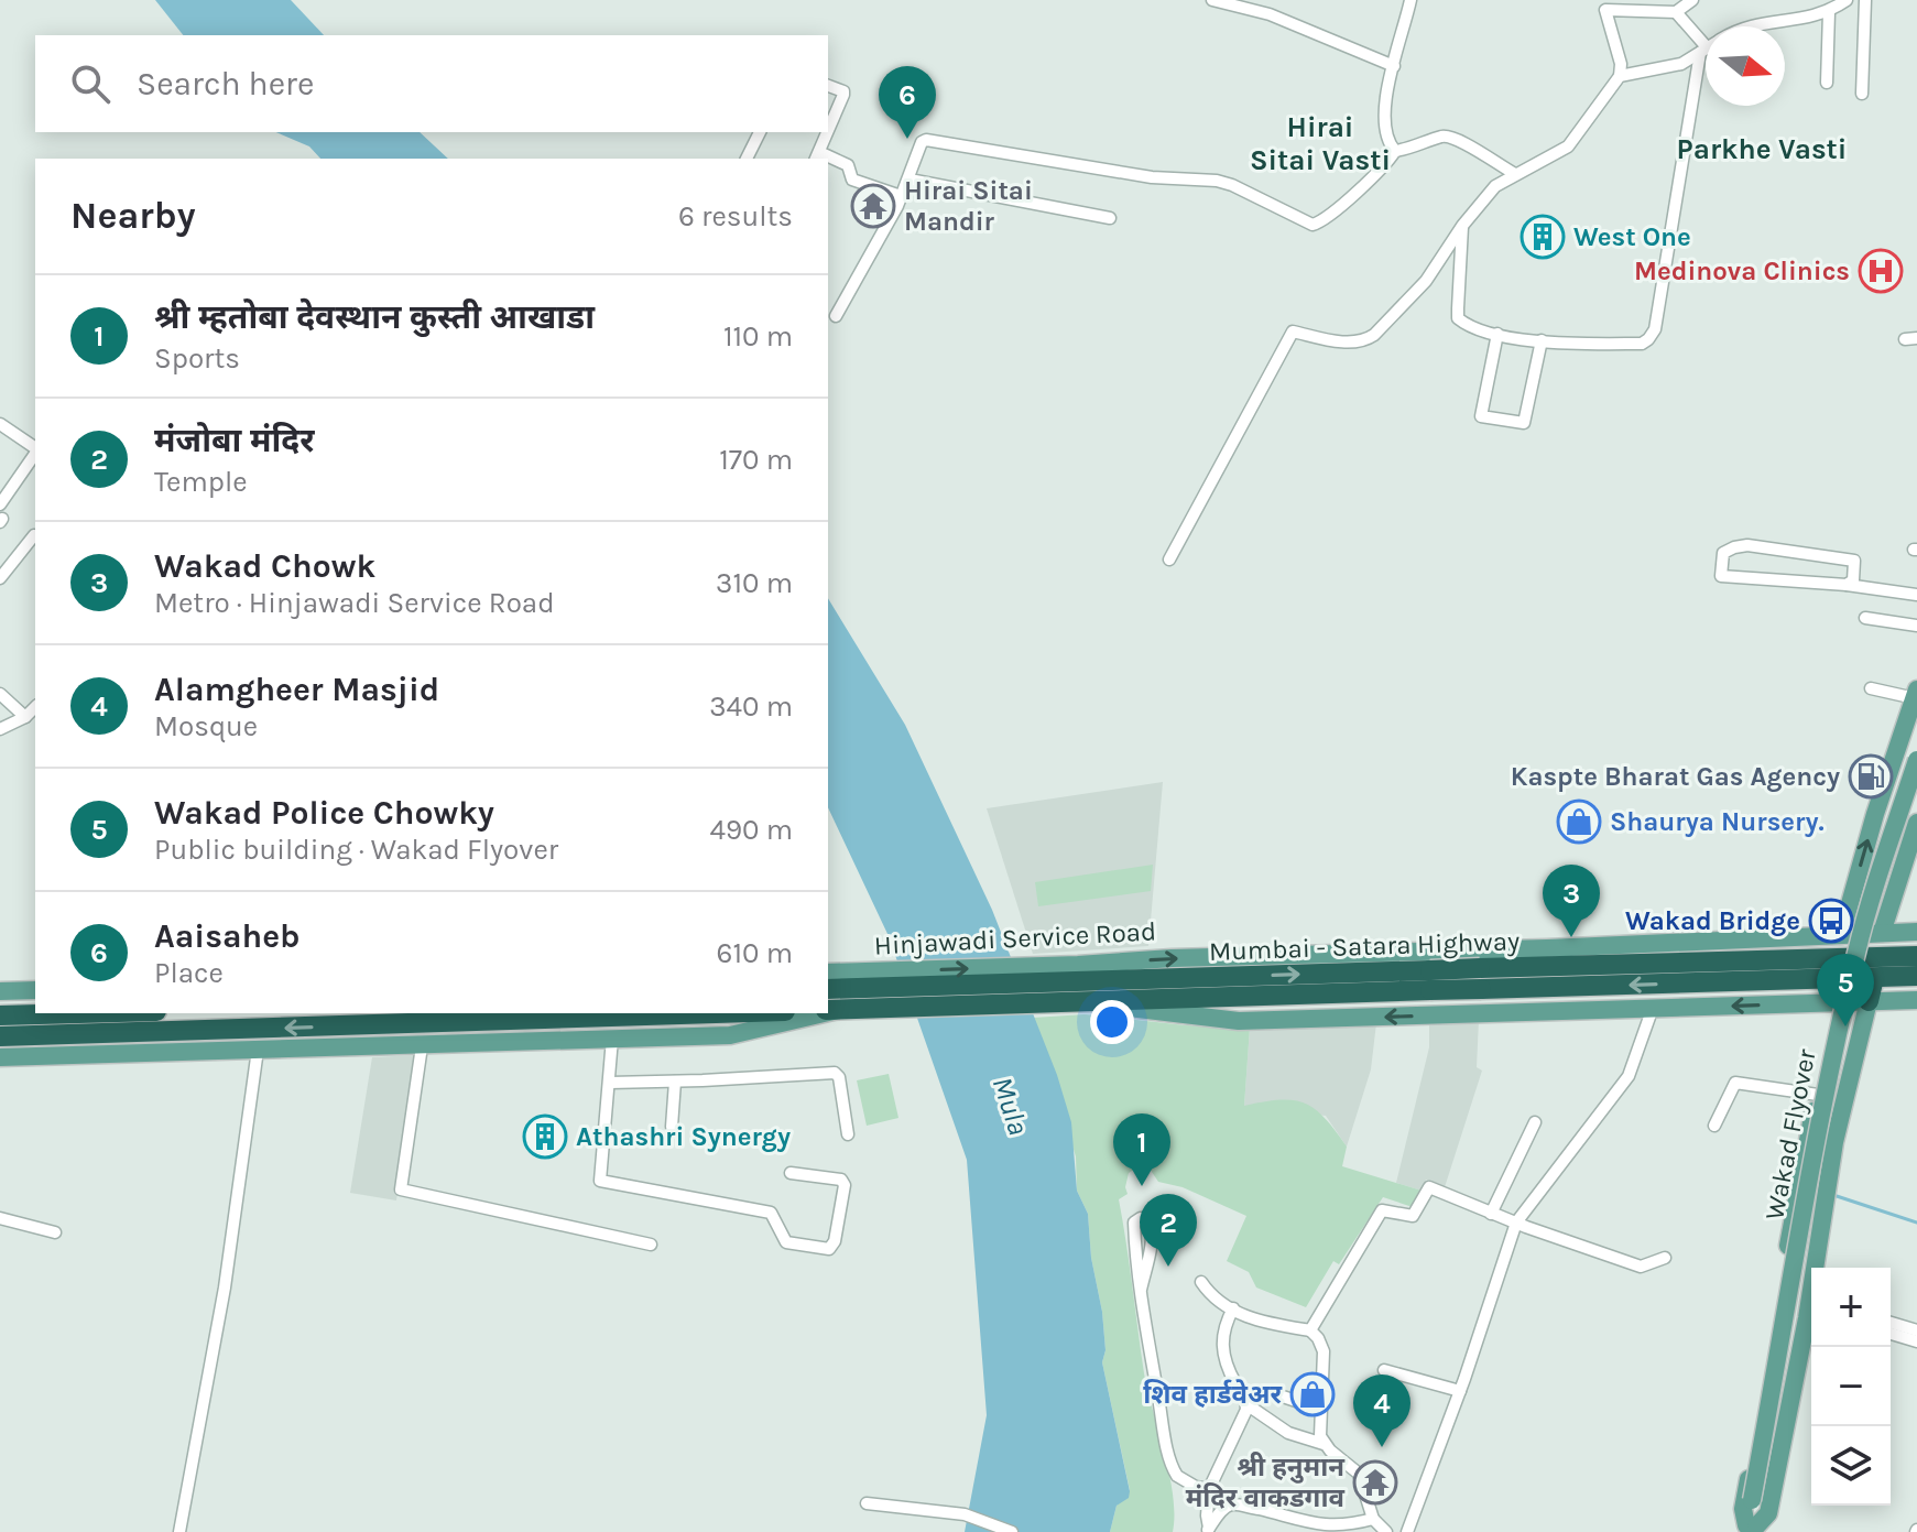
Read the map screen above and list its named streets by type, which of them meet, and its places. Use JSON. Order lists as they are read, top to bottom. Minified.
{"streets":{"highway":["Mumbai - Satara Highway"],"main road":["Hinjawadi Service Road","Wakad Flyover"]},"crossings":[["Hinjawadi Service Road","Mumbai - Satara Highway"]],"districts":["Hirai Sitai Vasti","Parkhe Vasti"],"water":["Mula"],"places":{"temple":["Hirai Sitai Mandir","श्री हनुमान मंदिर वाकडगाव"],"building":["West One","Athashri Synergy"],"hospital":["Medinova Clinics"],"fuel station":["Kaspte Bharat Gas Agency"],"shop":["Shaurya Nursery.","शिव हार्डवेअर"],"bus stop":["Wakad Bridge"]},"north":"right","page":{"search":"Search here","pins":["6","3","5","1","2","4"],"heading":["Nearby","6 results"],"list":[{"mark":"1","name":"श्री म्हतोबा देवस्थान कुस्ती आखाडा","note":"Sports","value":"110 m"},{"mark":"2","name":"मंजोबा मंदिर","note":"Temple","value":"170 m"},{"mark":"3","name":"Wakad Chowk","note":"Metro · Hinjawadi Service Road","value":"310 m"},{"mark":"4","name":"Alamgheer Masjid","note":"Mosque","value":"340 m"},{"mark":"5","name":"Wakad Police Chowky","note":"Public building · Wakad Flyover","value":"490 m"},{"mark":"6","name":"Aaisaheb","note":"Place","value":"610 m"}],"map_buttons":["+","−"]}}
